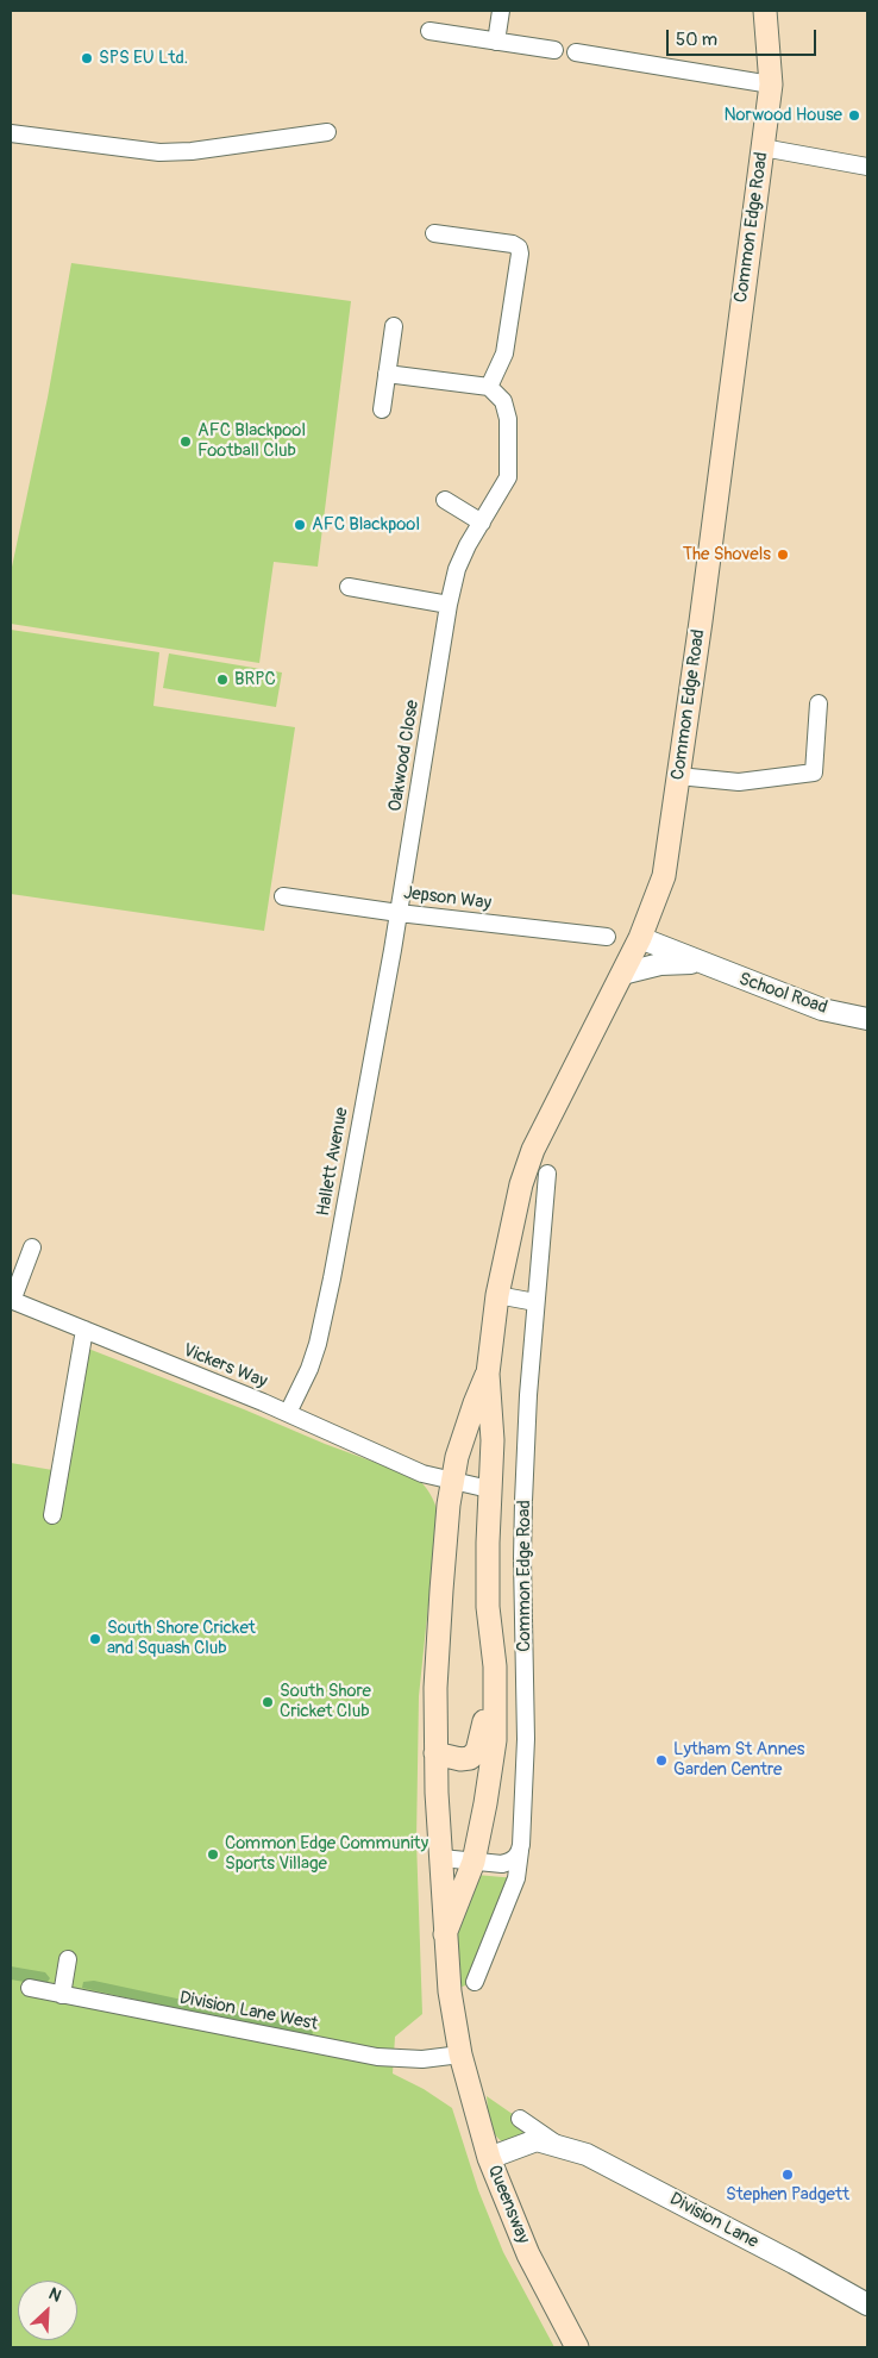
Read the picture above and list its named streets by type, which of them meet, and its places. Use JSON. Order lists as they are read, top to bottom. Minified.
{"streets":{"main road":["Common Edge Road","Queensway"],"street":["Oakwood Close","Jepson Way","School Road","Hallett Avenue","Vickers Way","Division Lane West","Division Lane"]},"crossings":[["Common Edge Road","School Road"],["Common Edge Road","Vickers Way"],["Common Edge Road","Division Lane West"],["Common Edge Road","Queensway"],["Oakwood Close","Jepson Way"],["Oakwood Close","Hallett Avenue"],["Jepson Way","Hallett Avenue"],["Hallett Avenue","Vickers Way"],["Division Lane West","Queensway"],["Queensway","Division Lane"]],"places":["SPS EU Ltd.","Norwood House","AFC Blackpool Football Club","AFC Blackpool","The Shovels","BRPC","South Shore Cricket and Squash Club","South Shore Cricket Club","Lytham St Annes Garden Centre","Common Edge Community Sports Village","Stephen Padgett"],"scale_bar":"50 m","north":"top right"}
